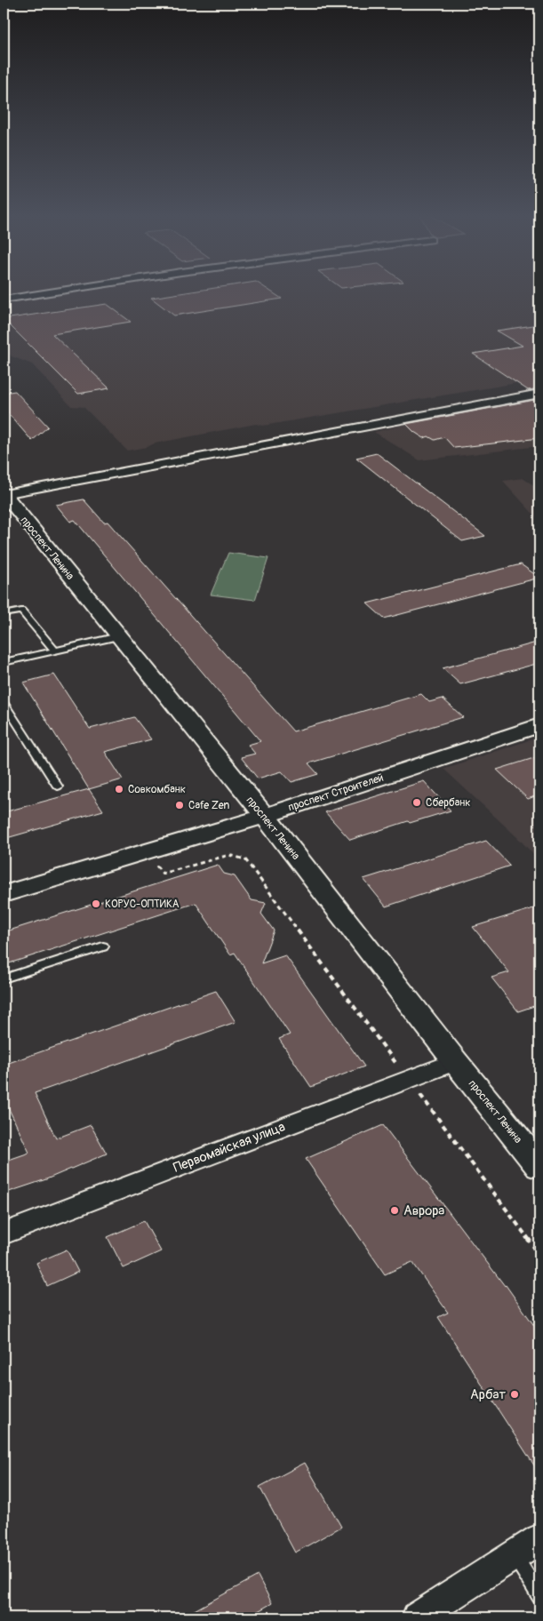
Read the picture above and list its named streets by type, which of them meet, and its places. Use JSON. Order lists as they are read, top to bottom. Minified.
{"streets":{"street":["проспект Ленина","проспект Строителей","Первомайская улица"]},"crossings":[["проспект Ленина","проспект Строителей"],["проспект Ленина","Первомайская улица"]],"places":["Совкомбанк","Сбербанк","Cafe Zen","КОРУС-ОПТИКА","Аврора","Арбат"]}
